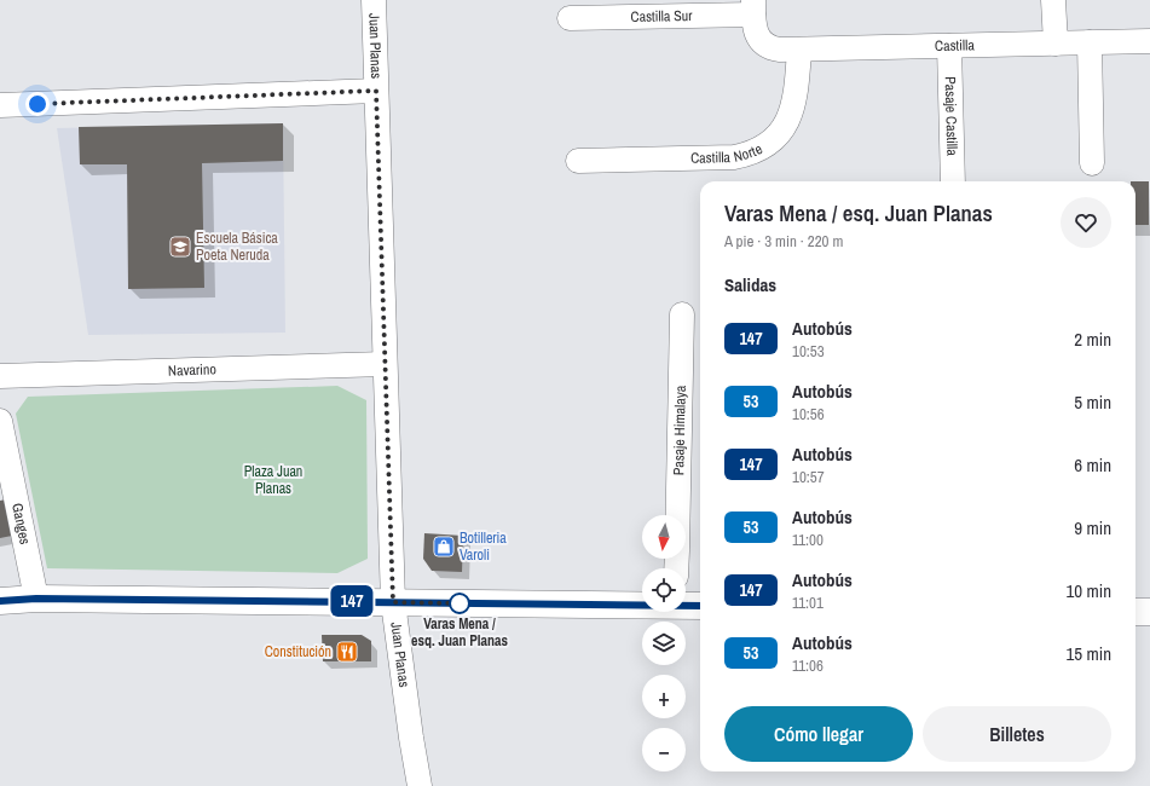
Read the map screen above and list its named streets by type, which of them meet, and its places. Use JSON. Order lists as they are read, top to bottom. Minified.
{"streets":{"street":["Castilla Sur","Castilla","Juan Planas","Pasaje Castilla","Castilla Norte","Navarino","Pasaje Himalaya","Ganges"]},"crossings":[["Castilla Sur","Castilla"],["Castilla","Pasaje Castilla"],["Castilla","Castilla Norte"],["Juan Planas","Navarino"]],"parks":["Plaza Juan Planas"],"places":{"school or university":["Escuela Básica Poeta Neruda"],"shop":["Botilleria Varoli"],"other":["Varas Mena / esq. Juan Planas"],"restaurant":["Constitución"]},"lines":["bus line 147"],"north":"bottom","page":{"on_map":"147","heading":[["Varas Mena / esq. Juan Planas","A pie · 3 min · 220 m"],"Salidas"],"list":[{"mark":"147","name":"Autobús","note":"10:53","value":"2 min"},{"mark":"53","name":"Autobús","note":"10:56","value":"5 min"},{"mark":"147","name":"Autobús","note":"10:57","value":"6 min"},{"mark":"53","name":"Autobús","note":"11:00","value":"9 min"},{"mark":"147","name":"Autobús","note":"11:01","value":"10 min"},{"mark":"53","name":"Autobús","note":"11:06","value":"15 min"}],"map_buttons":["+","−"],"buttons":["Cómo llegar","Billetes"]}}
